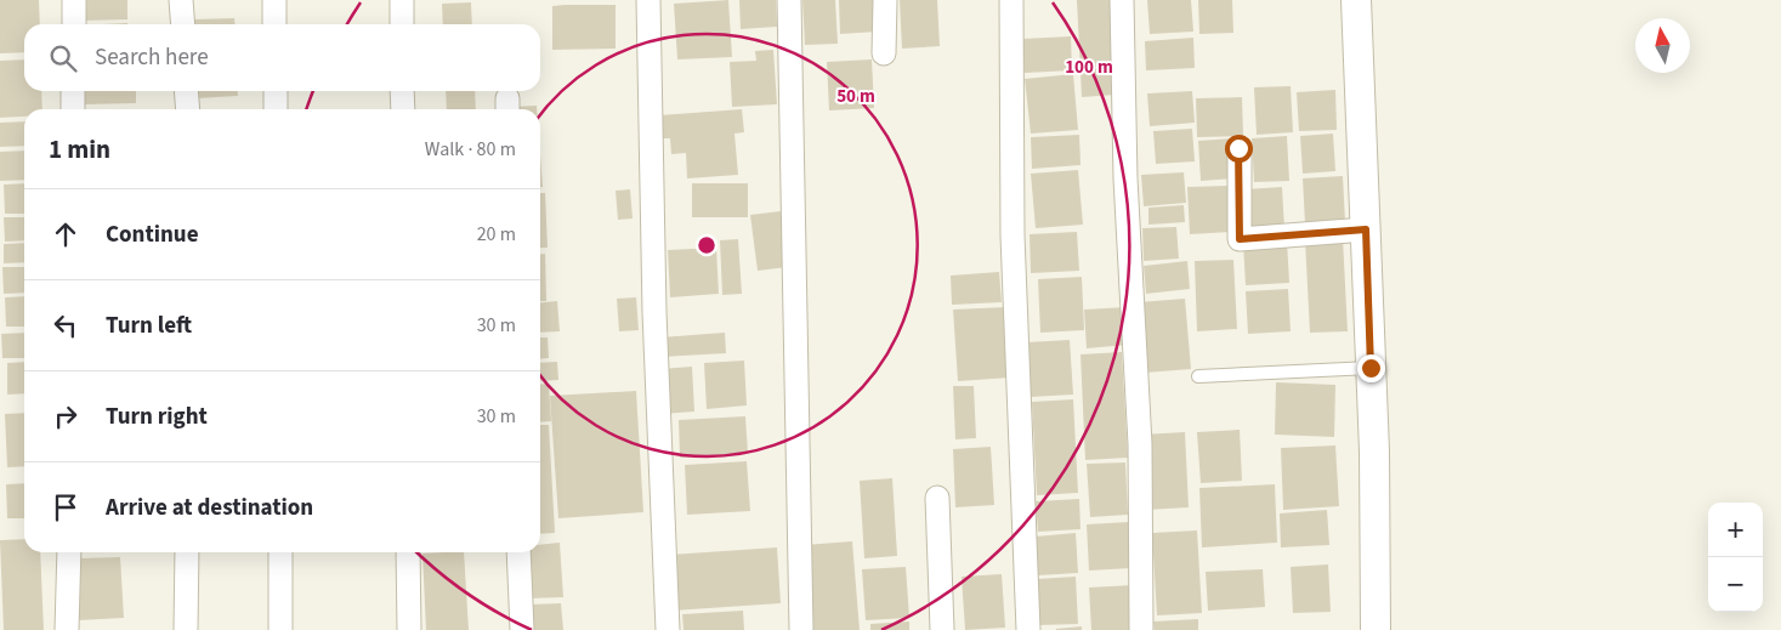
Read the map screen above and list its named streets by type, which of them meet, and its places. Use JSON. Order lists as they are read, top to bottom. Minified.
{"north":"top","page":{"search":"Search here","heading":["1 min","Walk · 80 m"],"list":[["Continue","20 m"],["Turn left","30 m"],["Turn right","30 m"],"Arrive at destination"],"map_buttons":["+","−"]},"rings":["100 m","50 m"]}
